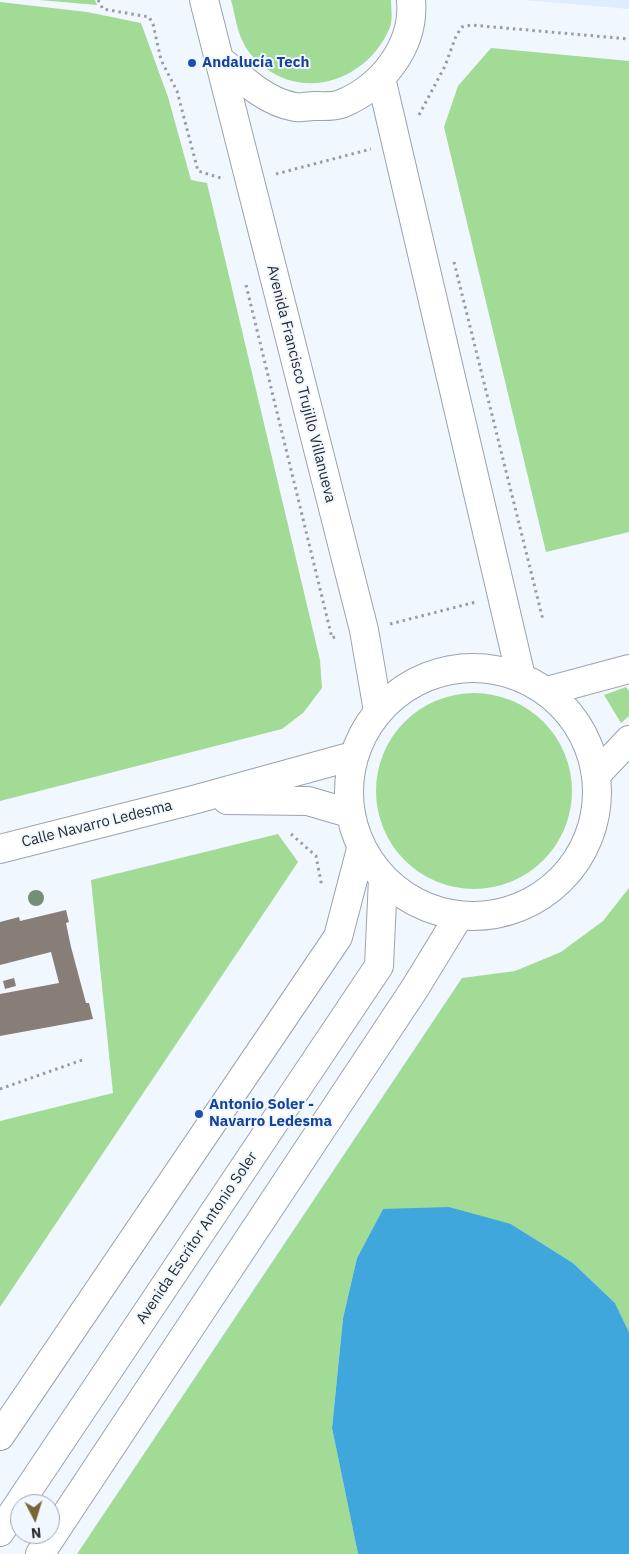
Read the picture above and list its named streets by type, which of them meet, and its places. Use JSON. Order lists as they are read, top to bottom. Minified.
{"streets":{"street":["Avenida Francisco Trujillo Villanueva","Calle Navarro Ledesma","Avenida Escritor Antonio Soler"]},"places":["Andalucía Tech","Antonio Soler - Navarro Ledesma"],"north":"bottom"}
